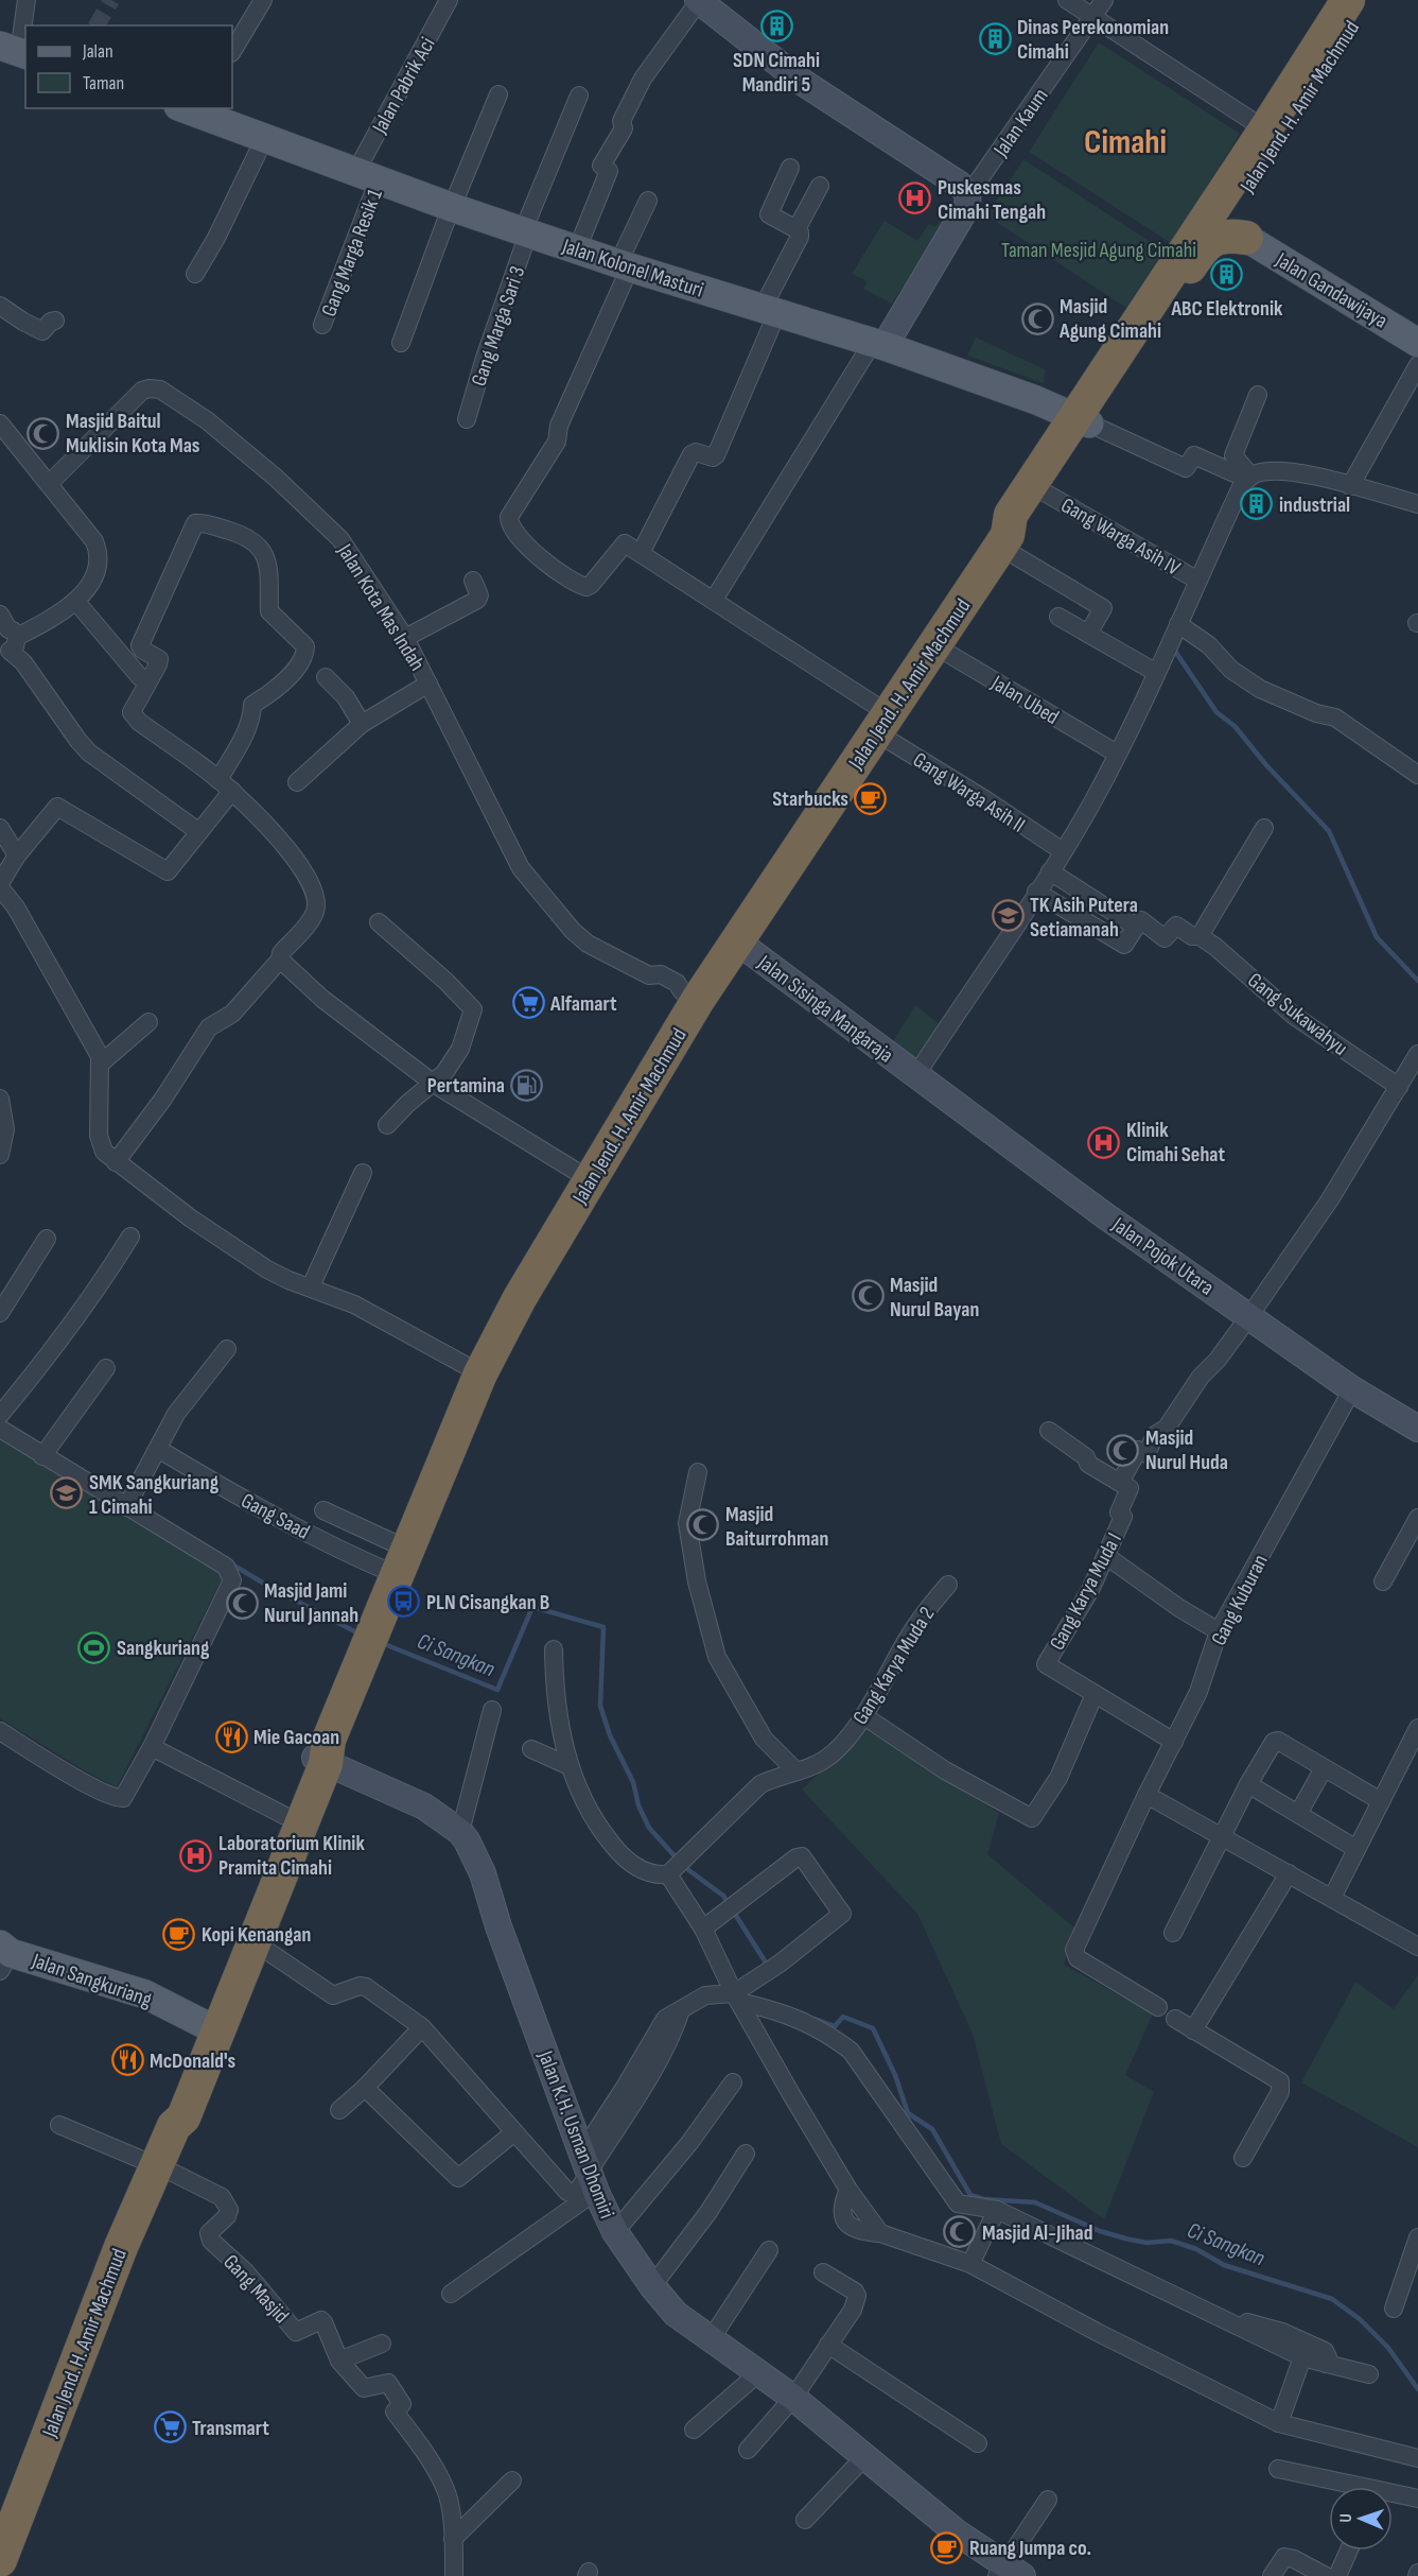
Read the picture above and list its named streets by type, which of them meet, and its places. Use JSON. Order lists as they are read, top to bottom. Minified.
{"streets":{"highway":["Jalan Jend. H. Amir Machmud"],"main road":["Jalan Kolonel Masturi","Jalan Gandawijaya","Jalan Sisinga Mangaraja","Jalan Pojok Utara","Jalan Sangkuriang","Jalan K.H. Usman Dhomiri"],"street":["Jalan Pabrik Aci","Jalan Kaum","Gang Marga Resik 1","Gang Marga Sari 3","Gang Warga Asih IV","Jalan Kota Mas Indah","Jalan Ubed","Gang Warga Asih II","Gang Sukawahyu","Gang Saad","Gang Karya Muda I","Gang Kuburan","Gang Karya Muda 2","Gang Masjid"]},"crossings":[["Jalan Pabrik Aci","Gang Marga Resik 1"],["Jalan Pabrik Aci","Jalan Kolonel Masturi"],["Jalan Jend. H. Amir Machmud","Jalan Kolonel Masturi"],["Jalan Jend. H. Amir Machmud","Jalan Gandawijaya"],["Jalan Jend. H. Amir Machmud","Gang Warga Asih IV"],["Jalan Jend. H. Amir Machmud","Jalan Kota Mas Indah"],["Jalan Jend. H. Amir Machmud","Jalan Ubed"],["Jalan Jend. H. Amir Machmud","Gang Warga Asih II"],["Jalan Jend. H. Amir Machmud","Jalan Sisinga Mangaraja"],["Jalan Jend. H. Amir Machmud","Gang Saad"],["Jalan Jend. H. Amir Machmud","Jalan Sangkuriang"],["Jalan Jend. H. Amir Machmud","Jalan K.H. Usman Dhomiri"],["Jalan Jend. H. Amir Machmud","Gang Masjid"],["Gang Marga Resik 1","Jalan Kolonel Masturi"],["Jalan Kolonel Masturi","Gang Marga Sari 3"],["Jalan Sisinga Mangaraja","Jalan Pojok Utara"],["Jalan Pojok Utara","Gang Kuburan"],["Gang Karya Muda I","Gang Kuburan"]],"districts":["Cimahi"],"water":["Ci Sangkan"],"parks":["Taman Mesjid Agung Cimahi"],"places":{"building":["SDN Cimahi Mandiri 5","Dinas Perekonomian Cimahi","ABC Elektronik","industrial"],"hospital":["Puskesmas Cimahi Tengah","Klinik Cimahi Sehat","Laboratorium Klinik Pramita Cimahi"],"mosque":["Masjid Agung Cimahi","Masjid Baitul Muklisin Kota Mas","Masjid Nurul Bayan","Masjid Nurul Huda","Masjid Baiturrohman","Masjid Jami Nurul Jannah","Masjid Al-Jihad"],"cafe":["Starbucks","Kopi Kenangan","Ruang Jumpa co."],"school or university":["TK Asih Putera Setiamanah","SMK Sangkuriang 1 Cimahi"],"supermarket":["Alfamart","Transmart"],"fuel station":["Pertamina"],"bus stop":["PLN Cisangkan B"],"sports":["Sangkuriang"],"restaurant":["Mie Gacoan","McDonald's"]},"legend":["Jalan","Taman"],"north":"left"}
